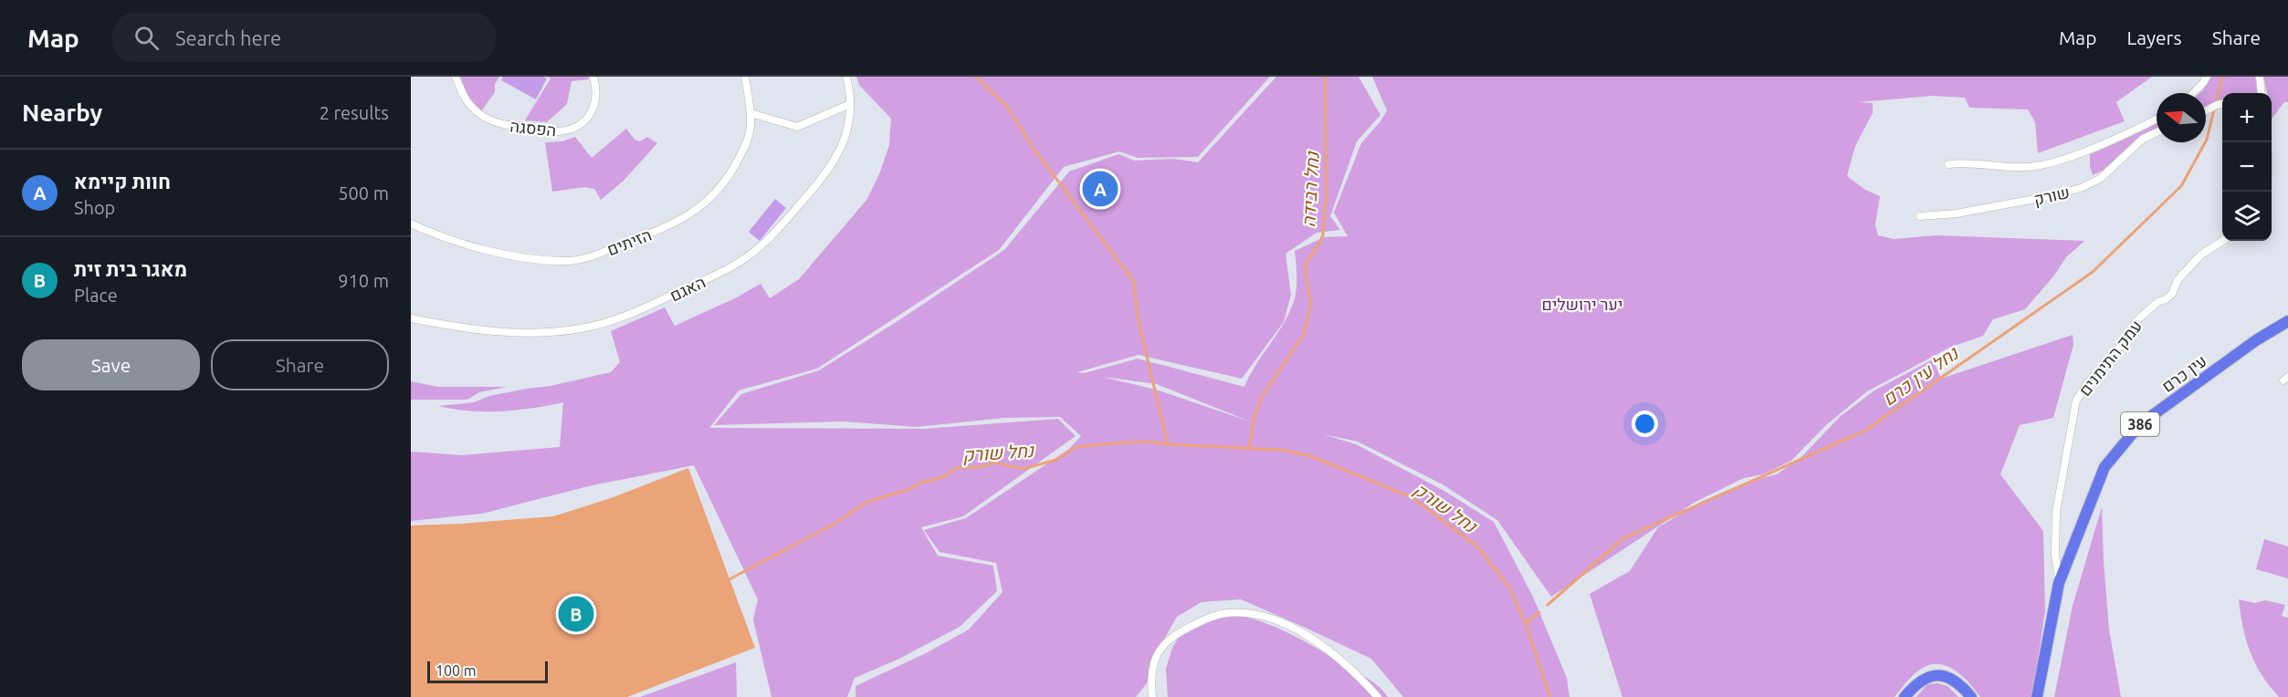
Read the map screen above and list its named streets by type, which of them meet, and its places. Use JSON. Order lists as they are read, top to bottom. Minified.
{"streets":{"main road":["עין כרם","386"],"street":["הפסגה","שורק","הזיתים","האגם","עמק התימנים"]},"crossings":[["עמק התימנים","עין כרם"],["עמק התימנים","386"],["עין כרם","386"]],"water":["נחל רבידה","נחל עין כרם","נחל שורק"],"parks":["יער ירושלים"],"scale_bar":"100 m","north":"left","page":{"header":"Map","search":"Search here","nav":["Map","Layers","Share"],"heading":["Nearby","2 results"],"map_buttons":["+","−"],"list":[{"mark":"A","name":"חוות קיימא","note":"Shop","value":"500 m"},{"mark":"B","name":"מאגר בית זית","note":"Place","value":"910 m"}],"pins":["A","B"],"buttons":["Save","Share"],"scale":"100 m"}}
